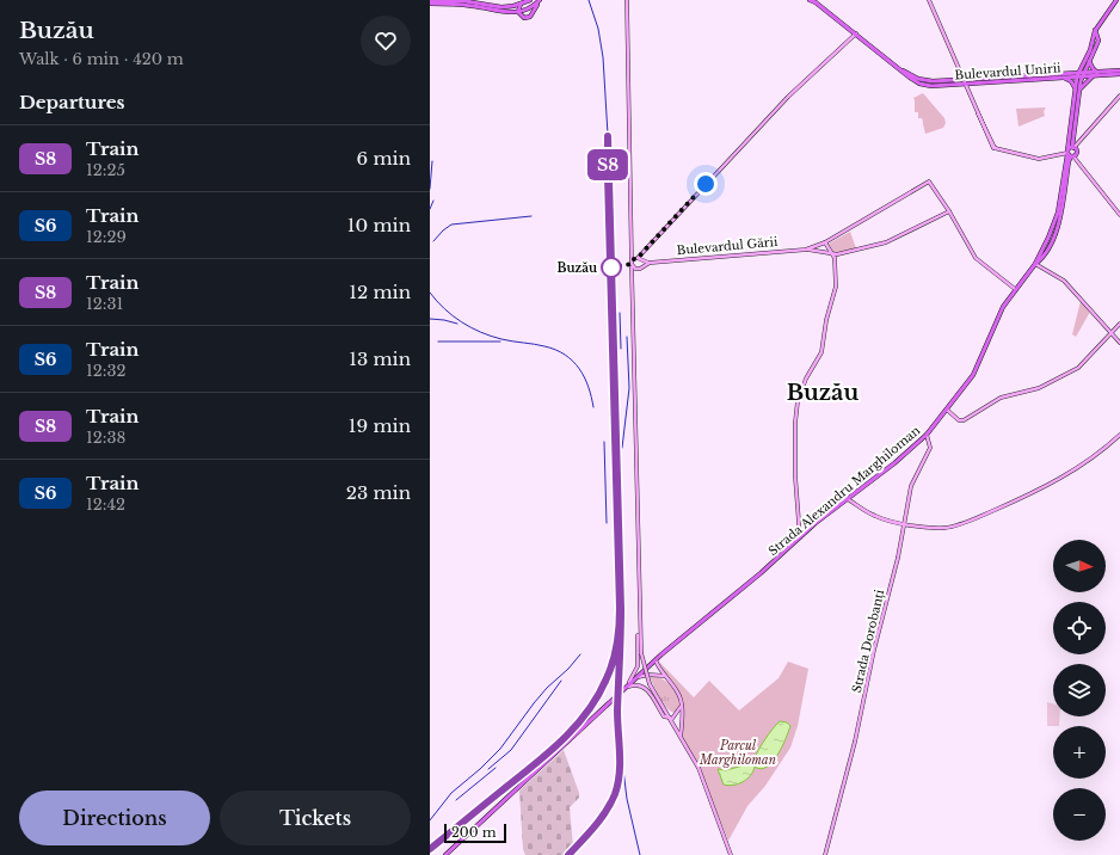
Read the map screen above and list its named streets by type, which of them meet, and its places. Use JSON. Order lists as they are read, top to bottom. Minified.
{"streets":{"main road":["Bulevardul Unirii","Bulevardul Gării","Strada Alexandru Marghiloman","Strada Dorobanți"]},"crossings":[["Strada Alexandru Marghiloman","Strada Dorobanți"]],"districts":["Buzău"],"parks":["Parcul Marghiloman"],"places":["Buzău"],"scale_bar":"200 m","north":"right","page":{"heading":[["Buzău","Walk · 6 min · 420 m"],"Departures"],"on_map":"S8","list":[{"mark":"S8","name":"Train","note":"12:25","value":"6 min"},{"mark":"S6","name":"Train","note":"12:29","value":"10 min"},{"mark":"S8","name":"Train","note":"12:31","value":"12 min"},{"mark":"S6","name":"Train","note":"12:32","value":"13 min"},{"mark":"S8","name":"Train","note":"12:38","value":"19 min"},{"mark":"S6","name":"Train","note":"12:42","value":"23 min"}],"map_buttons":["+","−"],"buttons":["Directions","Tickets"],"scale":"200 m"}}
